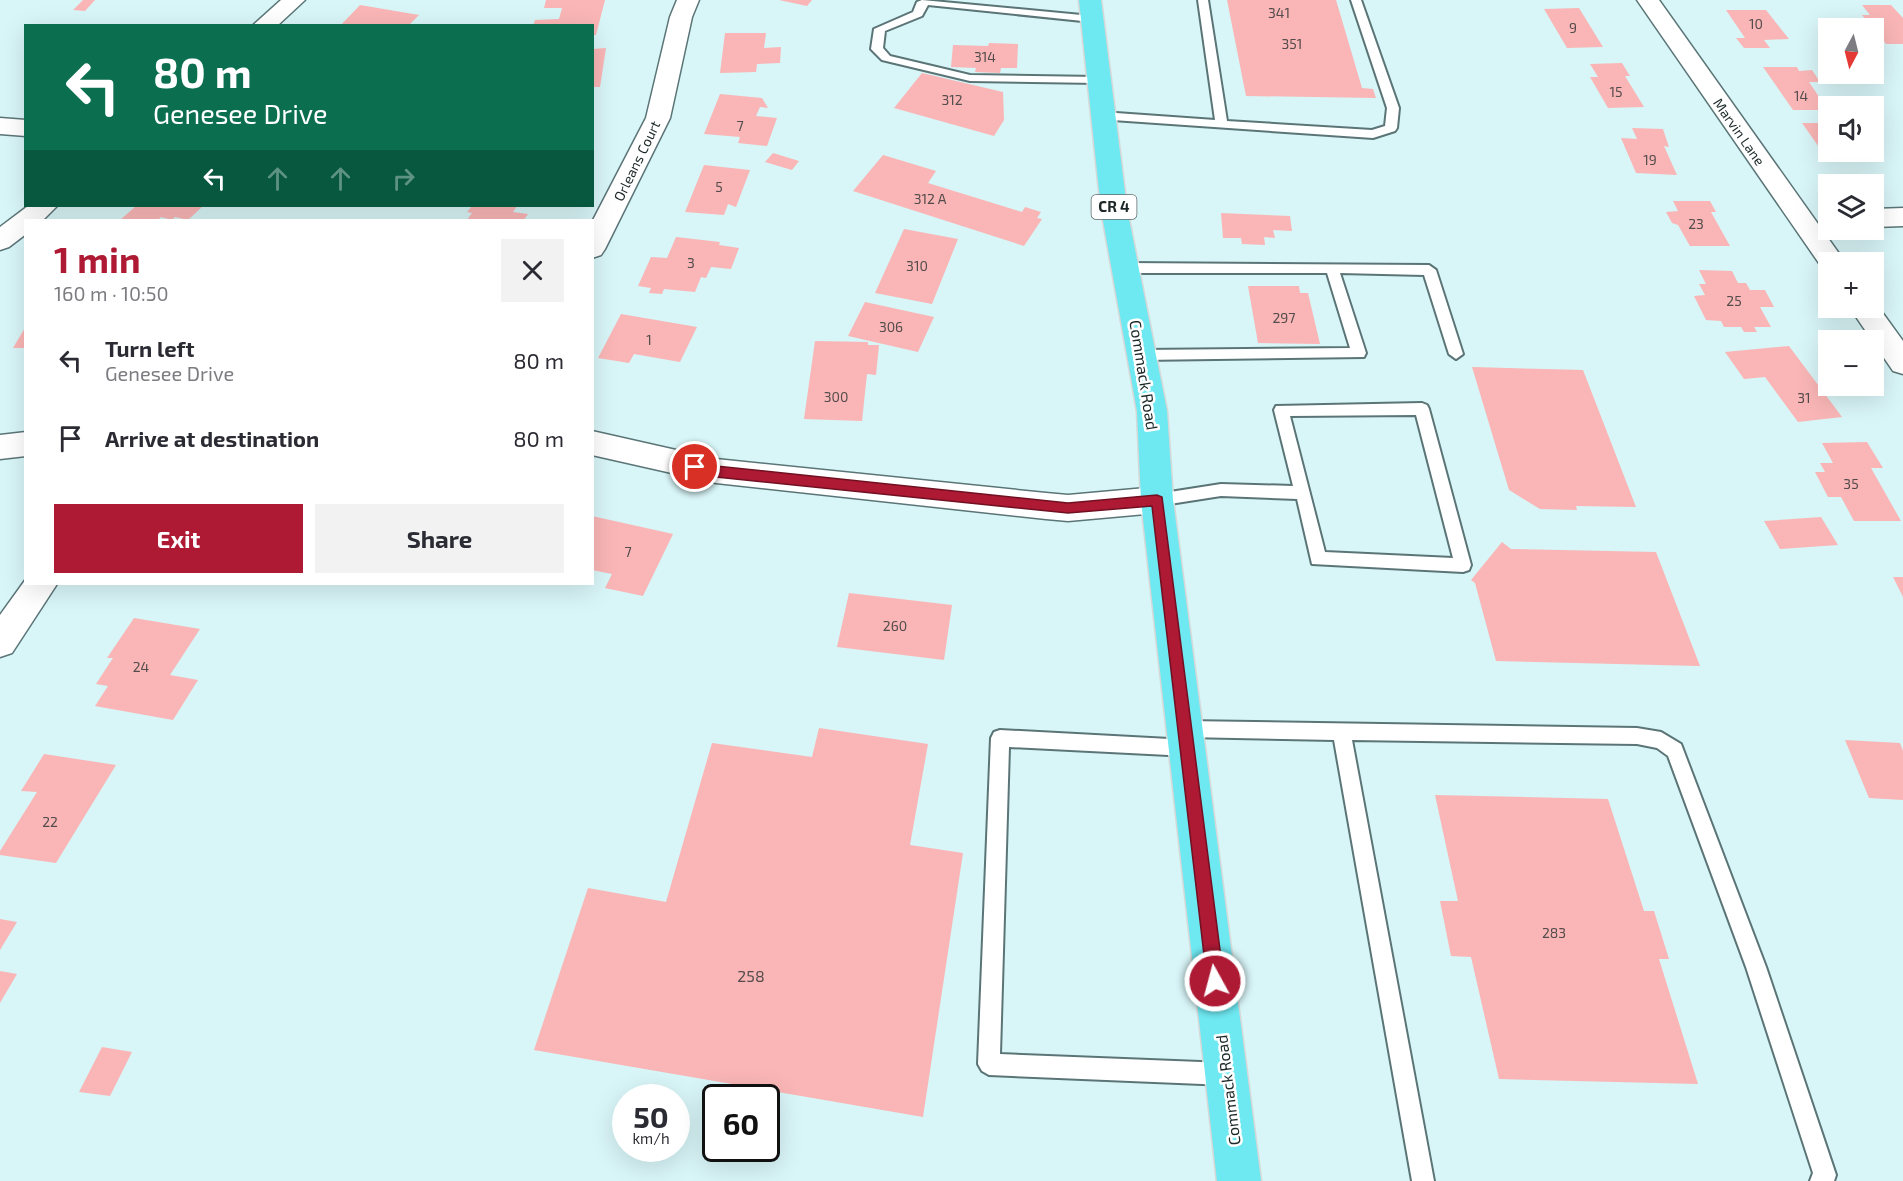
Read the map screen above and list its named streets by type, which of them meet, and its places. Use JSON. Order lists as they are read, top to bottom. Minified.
{"streets":{"main road":["CR 4","Commack Road"],"street":["Marvin Lane","Orleans Court"]},"house_numbers":["341","10","9","351","314","15","14","312","7","19","5","312 A","23","3","310","25","297","306","1","300","31","35","7","260","24","22","283","258"],"north":"bottom","page":{"map_buttons":["+","−"],"turn":["80 m","Genesee Drive"],"heading":["1 min","160 m · 10:50"],"list":[{"name":"Turn left","note":"Genesee Drive","value":"80 m"},{"name":"Arrive at destination","value":"80 m"}],"buttons":["Exit","Share"],"speed":"50 km/h","limit":"60"}}
